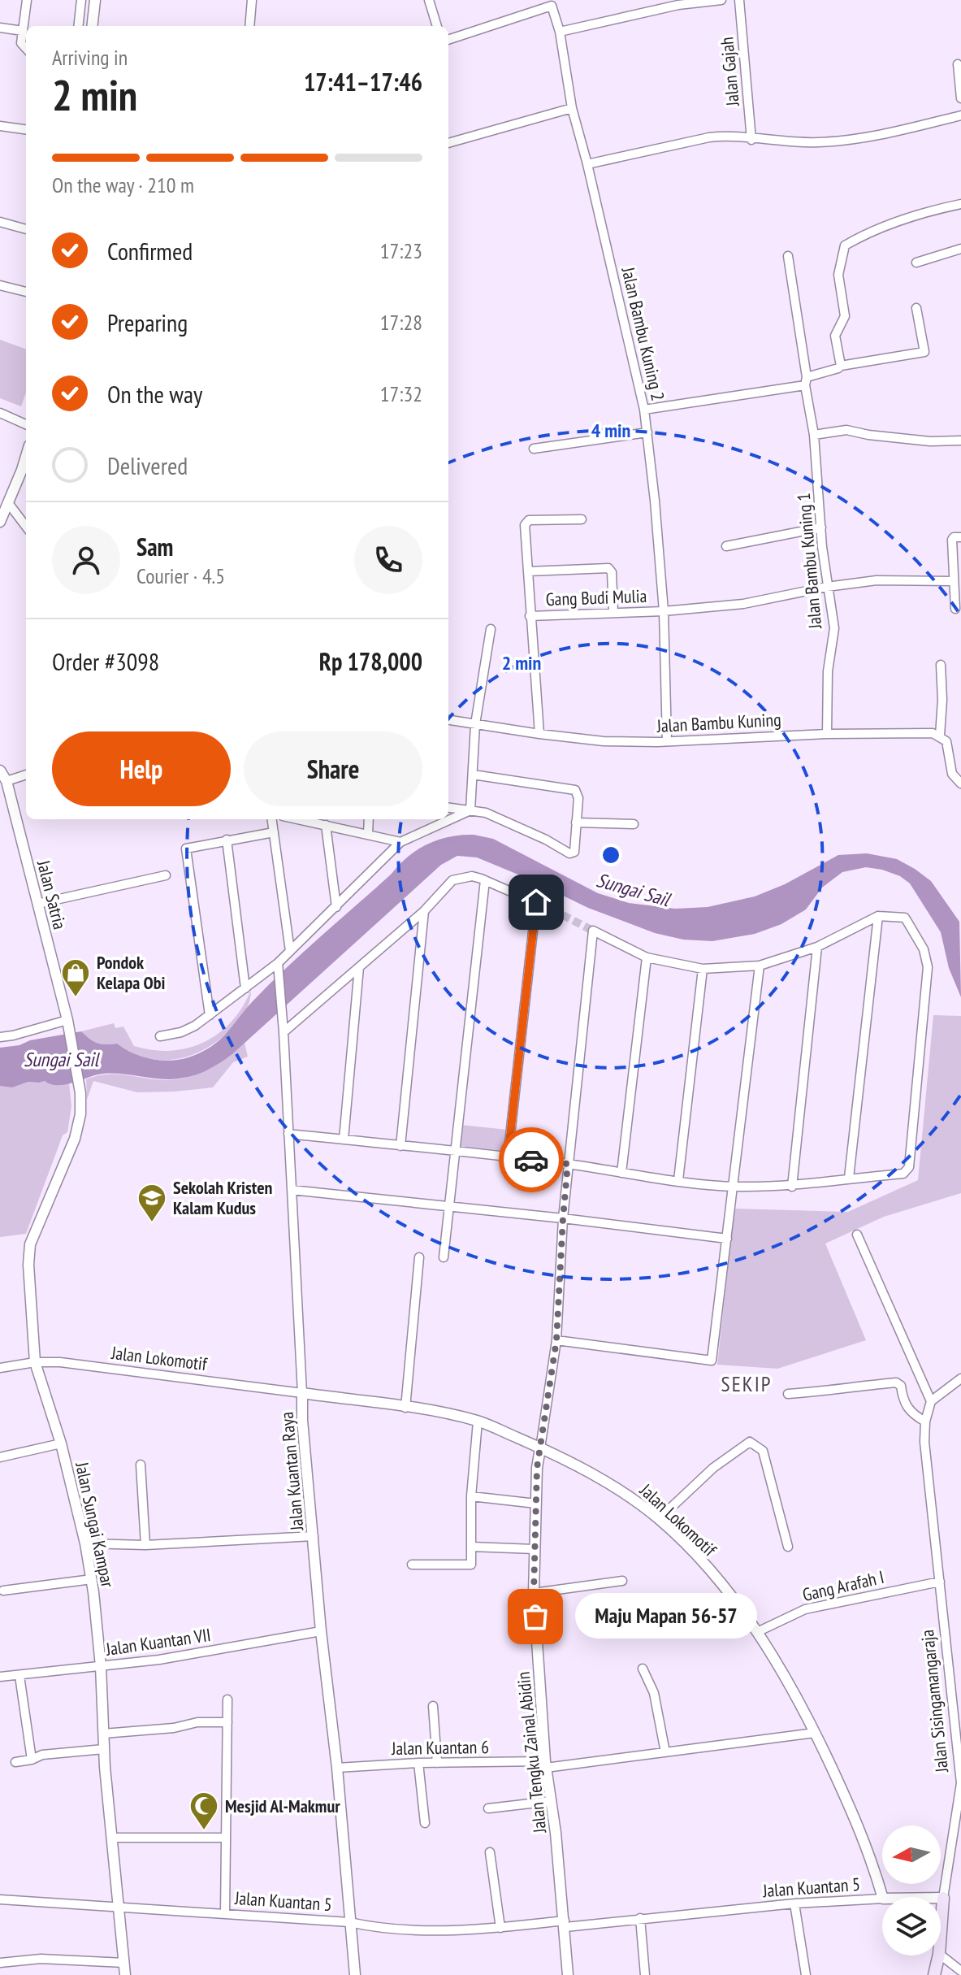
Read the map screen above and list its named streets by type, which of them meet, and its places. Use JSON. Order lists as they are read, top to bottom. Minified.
{"streets":{"main road":["Jalan Sisingamangaraja"],"street":["Jalan Gajah","Jalan Bambu Kuning 2","Jalan Bambu Kuning 1","Gang Budi Mulia","Jalan Bambu Kuning","Jalan Satria","Jalan Lokomotif","Jalan Kuantan Raya","Jalan Sungai Kampar","Gang Arafah I","Jalan Kuantan VII","Jalan Kuantan 6","Jalan Tengku Zainal Abidin","Jalan Kuantan 5"]},"crossings":[["Jalan Bambu Kuning 2","Gang Budi Mulia"],["Jalan Bambu Kuning 2","Jalan Bambu Kuning"],["Jalan Bambu Kuning 1","Gang Budi Mulia"],["Jalan Bambu Kuning 1","Jalan Bambu Kuning"],["Jalan Satria","Jalan Sungai Kampar"],["Jalan Lokomotif","Jalan Kuantan Raya"],["Jalan Lokomotif","Jalan Sungai Kampar"],["Jalan Lokomotif","Gang Arafah I"],["Jalan Lokomotif","Jalan Kuantan 6"],["Jalan Lokomotif","Jalan Tengku Zainal Abidin"],["Jalan Kuantan Raya","Jalan Kuantan VII"],["Jalan Kuantan Raya","Jalan Kuantan 6"],["Jalan Kuantan Raya","Jalan Kuantan 5"],["Jalan Sungai Kampar","Jalan Kuantan VII"],["Jalan Sungai Kampar","Jalan Kuantan 5"],["Gang Arafah I","Jalan Sisingamangaraja"],["Jalan Sisingamangaraja","Jalan Kuantan 5"],["Jalan Kuantan 6","Jalan Tengku Zainal Abidin"],["Jalan Tengku Zainal Abidin","Jalan Kuantan 5"]],"districts":["SEKIP"],"water":["Sungai Sail"],"places":{"shop":["Pondok Kelapa Obi"],"school or university":["Sekolah Kristen Kalam Kudus"],"other":["Maju Mapan 56-57"],"mosque":["Mesjid Al-Makmur"]},"north":"left","page":{"heading":["2 min","Arriving in","17:41–17:46"],"panel":["Sam","Courier · 4.5","Order #3098","Rp 178,000"],"bar":"On the way · 210 m","list":[["Confirmed","17:23"],["Preparing","17:28"],["On the way","17:32"],"Delivered"],"buttons":["Help","Share"],"bubble":"Maju Mapan 56-57"},"rings":["4 min","2 min"]}
